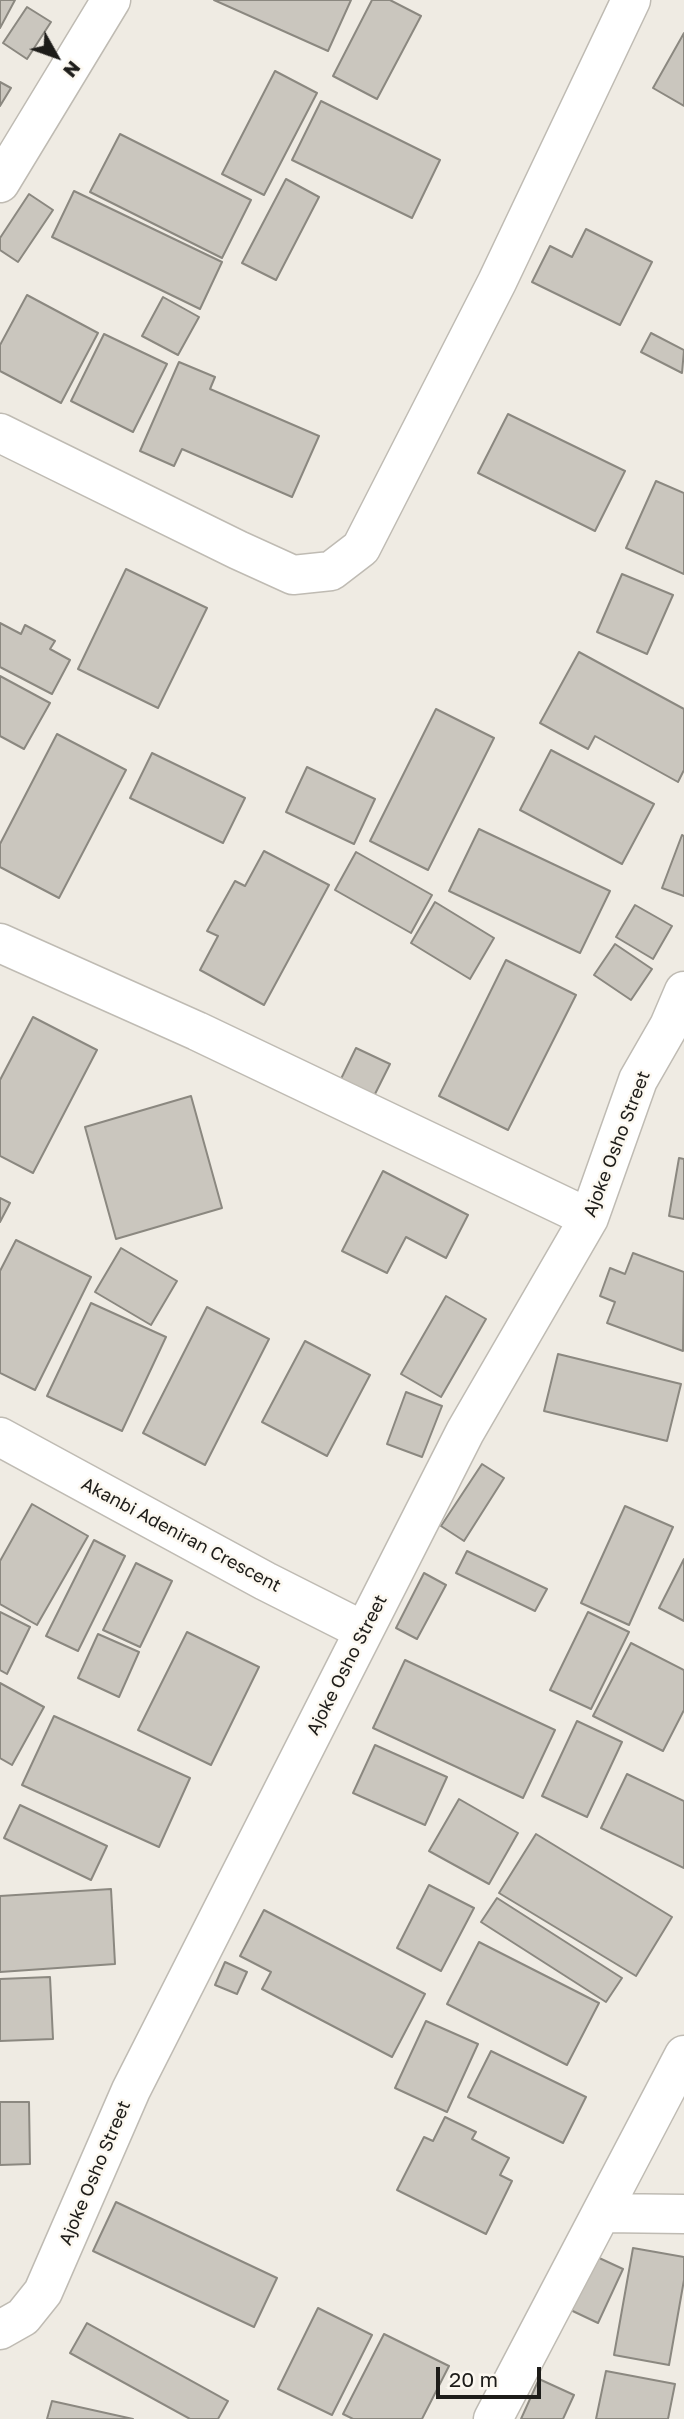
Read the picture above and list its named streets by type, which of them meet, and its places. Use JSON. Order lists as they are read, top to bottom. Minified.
{"streets":{"street":["Ajoke Osho Street","Akanbi Adeniran Crescent"]},"crossings":[["Ajoke Osho Street","Akanbi Adeniran Crescent"]],"scale_bar":"20 m","north":"bottom right"}
